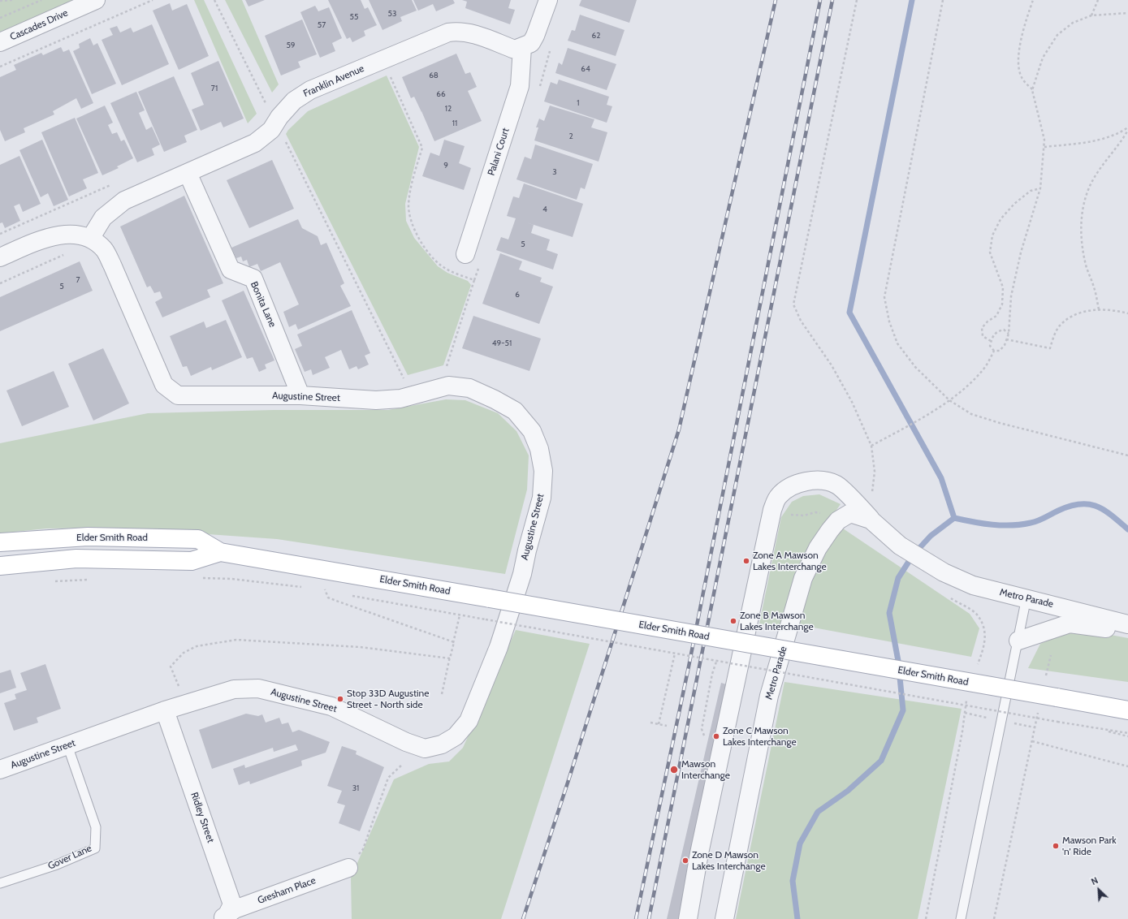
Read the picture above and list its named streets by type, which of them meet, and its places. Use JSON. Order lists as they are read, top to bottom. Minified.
{"streets":{"main road":["Elder Smith Road"],"street":["Cascades Drive","Franklin Avenue","Palani Court","Bonita Lane","Augustine Street","Metro Parade","Ridley Street","Gresham Place"],"lane":["Gover Lane"]},"crossings":[["Franklin Avenue","Palani Court"],["Franklin Avenue","Bonita Lane"],["Franklin Avenue","Augustine Street"],["Bonita Lane","Augustine Street"],["Augustine Street","Ridley Street"],["Augustine Street","Gover Lane"],["Ridley Street","Gresham Place"]],"places":["Zone A Mawson Lakes Interchange","Zone B Mawson Lakes Interchange","Stop 33D Augustine Street - North side","Zone C Mawson Lakes Interchange","Mawson Interchange","Mawson Park 'n' Ride","Zone D Mawson Lakes Interchange"],"house_numbers":["53","55","57","62","59","64","68","71","66","1","12","11","2","9","3","4","5","7","5","6","49-51","31"],"north":"top left"}
